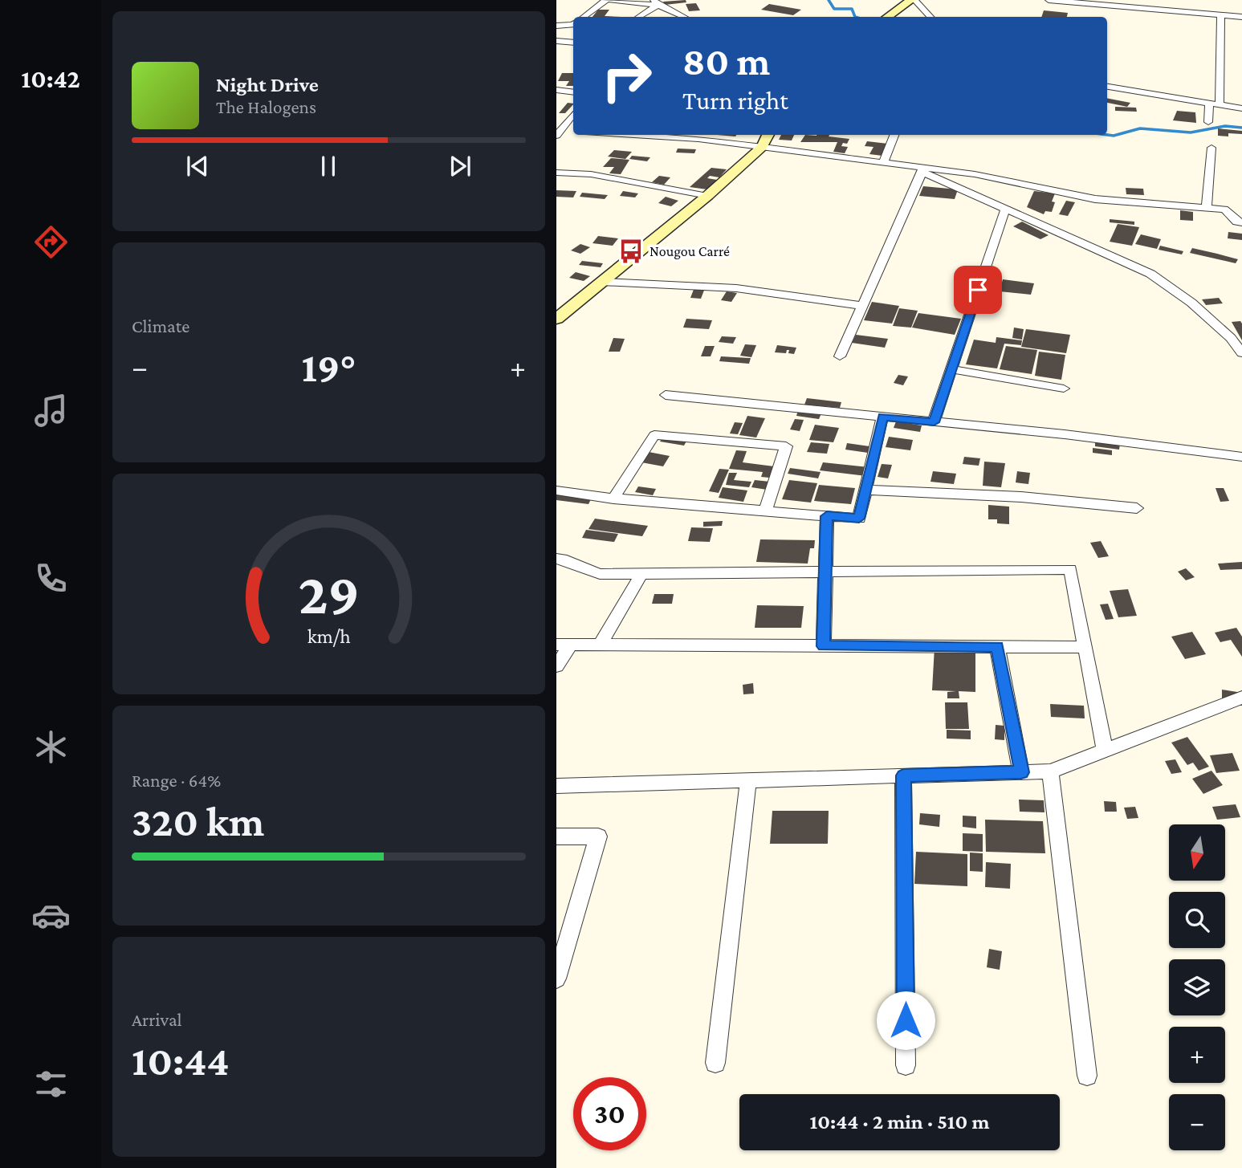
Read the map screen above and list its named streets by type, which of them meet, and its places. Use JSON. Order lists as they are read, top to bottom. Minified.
{"places":{"bus stop":["Nougou Carré"]},"north":"bottom","page":{"tabs":"10:42","turn":["80 m","Turn right"],"song":["Night Drive","The Halogens"],"tile":["Climate",["Range · 64%","320 km"],["Arrival","10:44"]],"heat":["−","19°","+"],"map_buttons":["+","−"],"limit":"30","trip":"10:44 · 2 min · 510 m","gauge":["29","km/h"]}}
